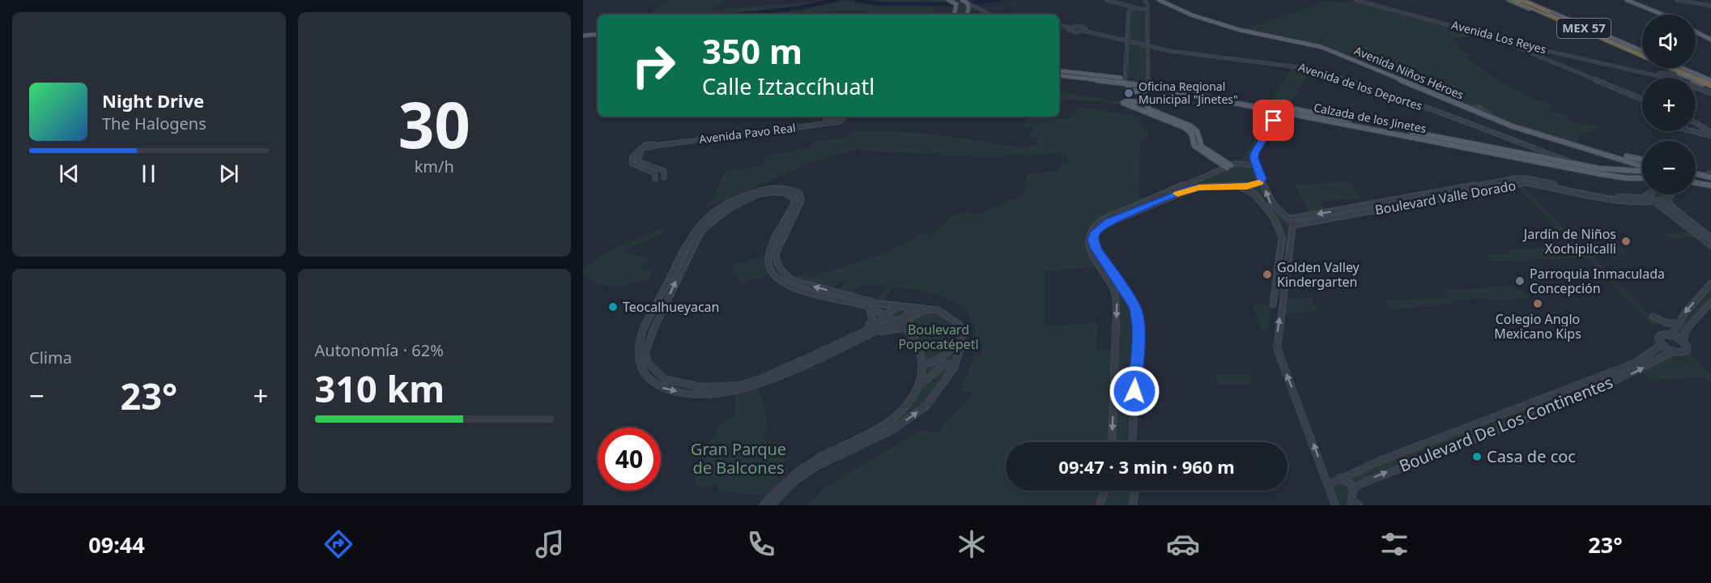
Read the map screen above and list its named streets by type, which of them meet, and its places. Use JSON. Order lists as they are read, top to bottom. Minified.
{"streets":{"highway":["MEX 57"],"main road":["Avenida Niños Héroes","Calzada de los Jinetes"],"street":["Avenida Los Reyes","Avenida de los Deportes","Avenida Pavo Real","Boulevard Valle Dorado","Boulevard De Los Continentes"]},"crossings":[["Avenida de los Deportes","Calzada de los Jinetes"]],"parks":["Boulevard Popocatépetl","Gran Parque de Balcones"],"places":["Oficina Regional Municipal \"Jinetes\"","Jardín de Niños Xochipilcalli","Golden Valley Kindergarten","Parroquia Inmaculada Concepción","Colegio Anglo Mexicano Kips","Teocalhueyacan","Casa de coc"],"page":{"tile":[["30","km/h"],"Clima",["Autonomía · 62%","310 km"]],"map_buttons":["+","−"],"turn":["350 m","Calle Iztaccíhuatl"],"song":["Night Drive","The Halogens"],"heat":["−","23°","+"],"limit":"40","trip":"09:47 · 3 min · 960 m","tabs":["09:44","23°"]}}
